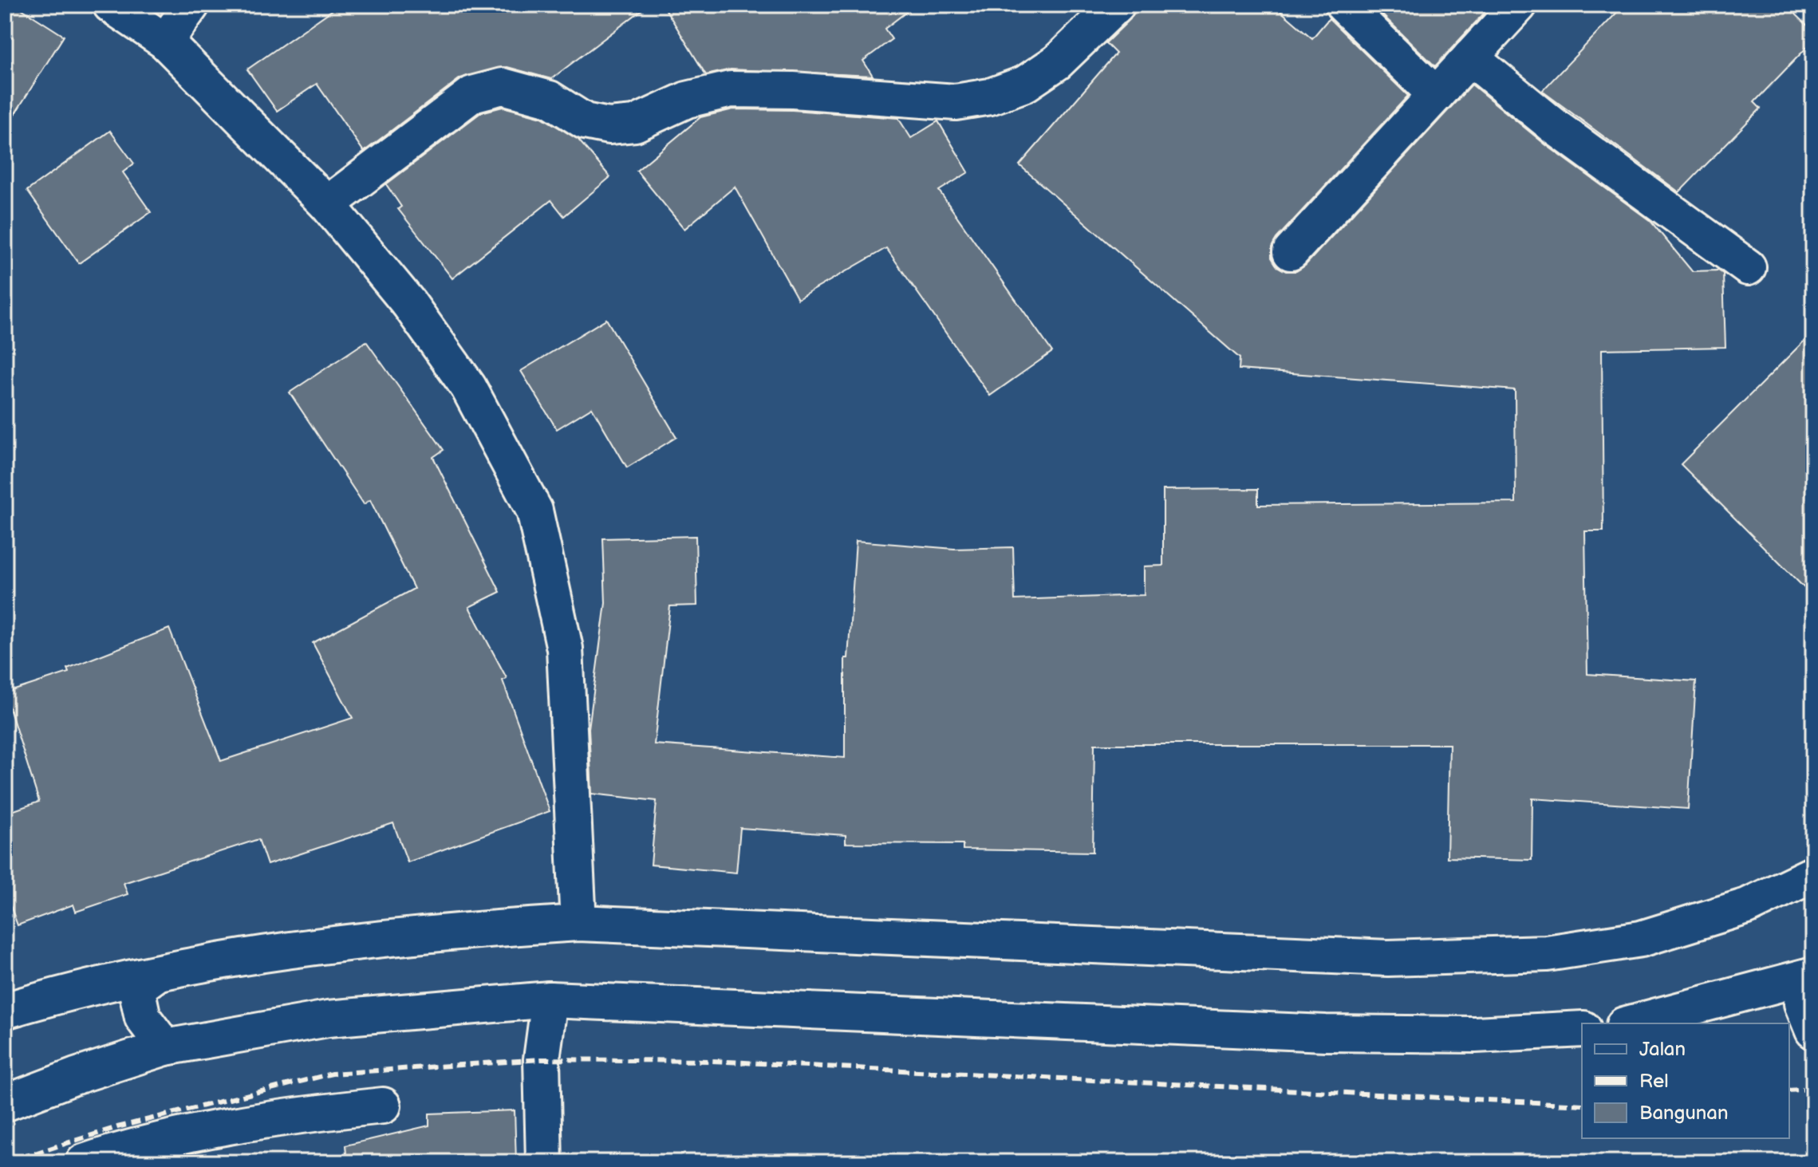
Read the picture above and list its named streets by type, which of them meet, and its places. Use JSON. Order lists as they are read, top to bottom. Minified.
{"legend":["Jalan","Rel","Bangunan"]}
